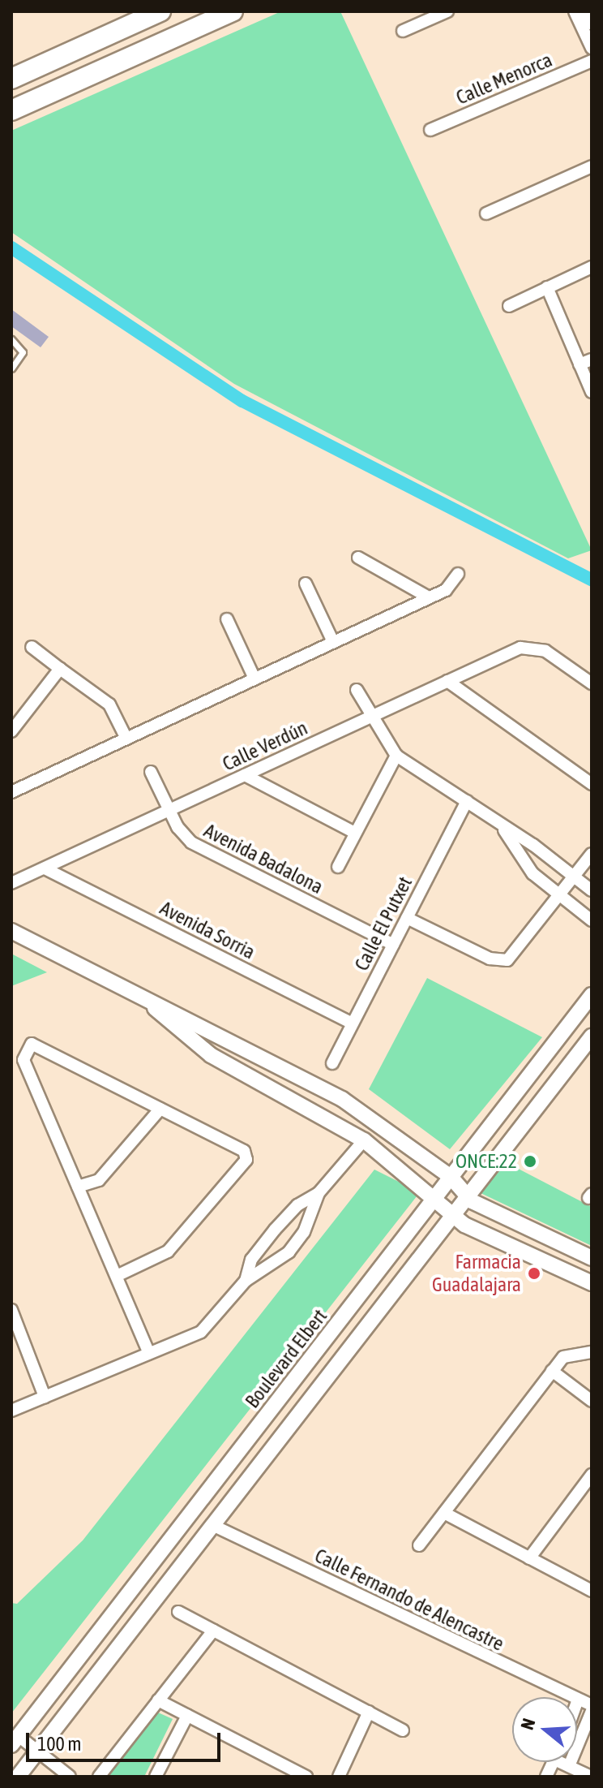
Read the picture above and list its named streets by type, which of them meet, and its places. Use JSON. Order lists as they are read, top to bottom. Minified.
{"streets":{"street":["Calle Menorca","Calle Verdún","Avenida Badalona","Calle El Putxet","Avenida Sorria","Boulevard Elbert","Calle Fernando de Alencastre"]},"crossings":[["Calle Verdún","Avenida Badalona"],["Calle Verdún","Avenida Sorria"],["Avenida Badalona","Calle El Putxet"],["Calle El Putxet","Avenida Sorria"]],"places":["ONCE:22","Farmacia Guadalajara"],"scale_bar":"100 m","north":"left"}
